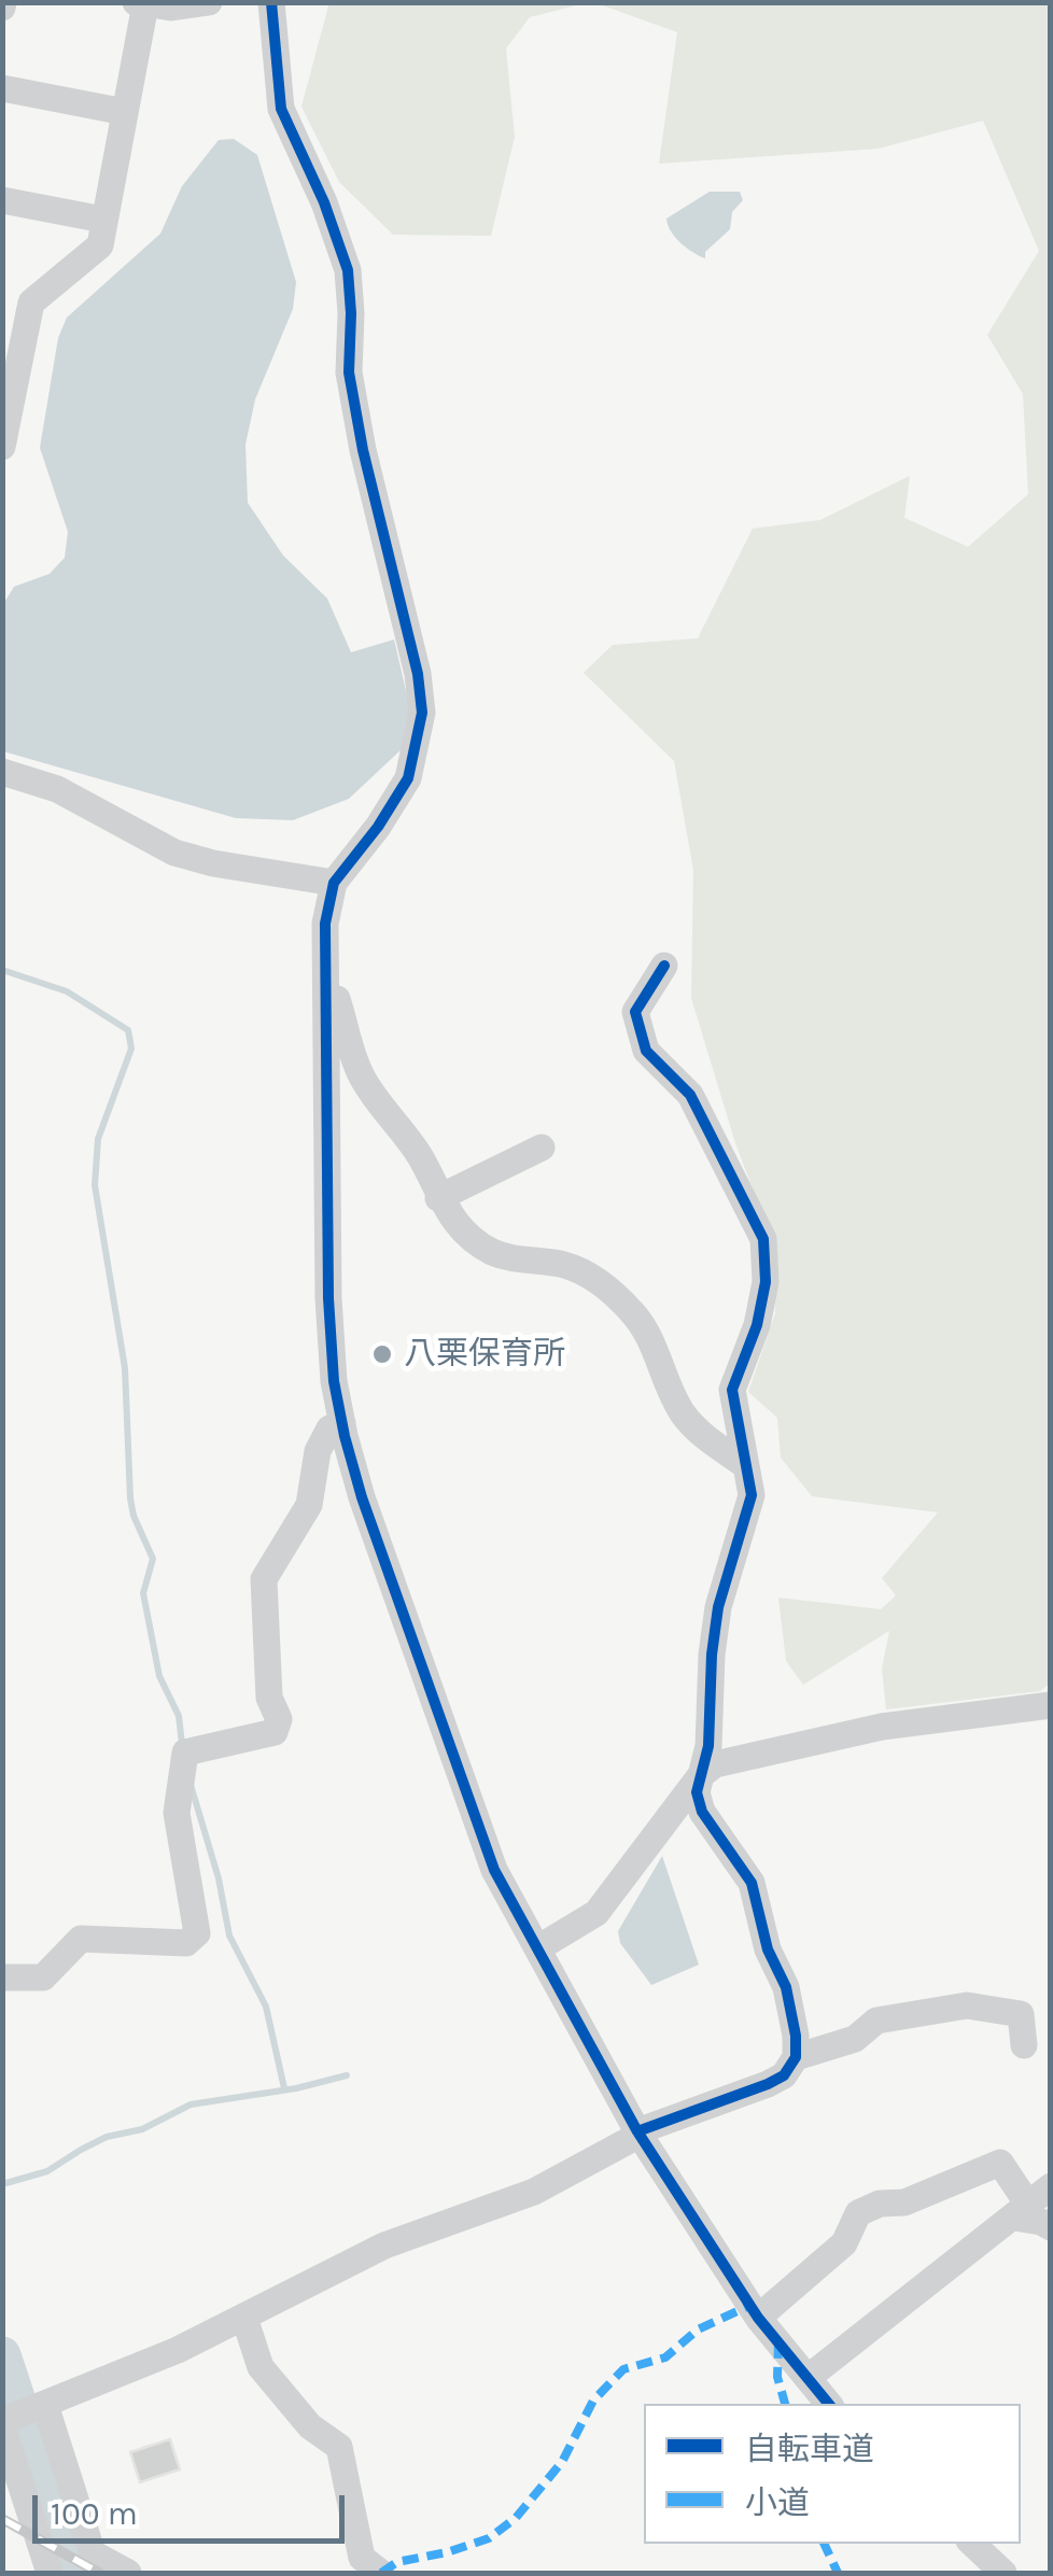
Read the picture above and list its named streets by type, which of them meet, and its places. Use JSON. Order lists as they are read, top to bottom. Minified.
{"places":["八栗保育所"],"legend":["自転車道","小道"],"scale_bar":"100 m"}
